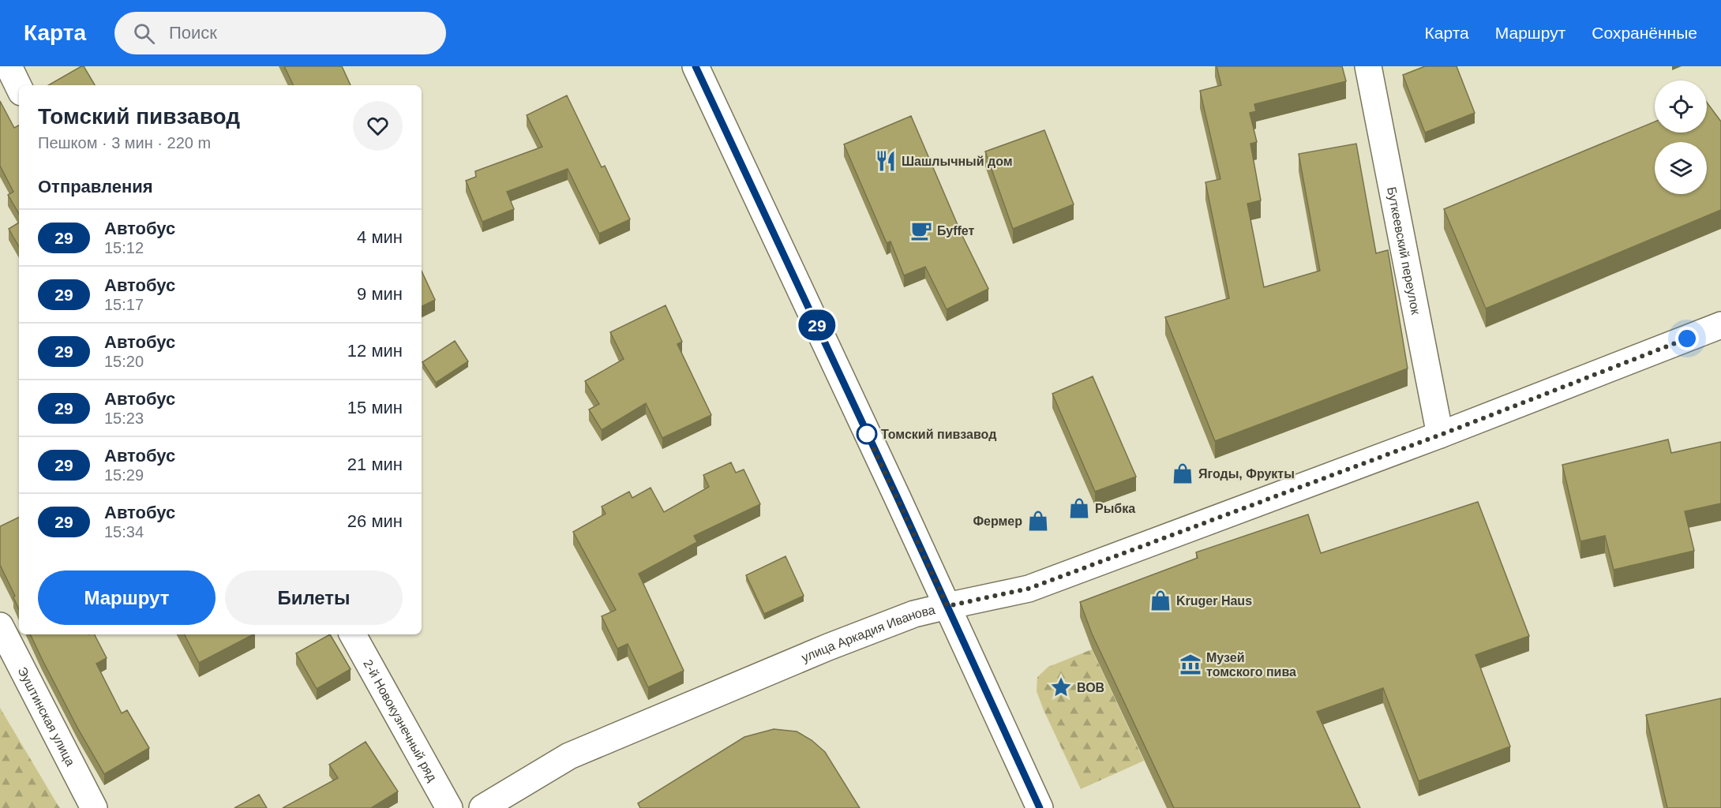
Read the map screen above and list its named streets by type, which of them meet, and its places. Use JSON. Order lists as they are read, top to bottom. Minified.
{"streets":{"street":["Буткеевский переулок","улица Аркадия Иванова","Эуштинская улица","2-й Новокузнечный ряд"]},"crossings":[["Буткеевский переулок","улица Аркадия Иванова"]],"places":{"restaurant":["Шашлычный дом"],"cafe":["Буffет"],"other":["Томский пивзавод"],"shop":["Ягоды, Фрукты","Рыбка","Фермер","Kruger Haus"],"museum":["Музей томского пива"],"place":["ВОВ"]},"lines":["bus line 29"],"page":{"header":"Карта","search":"Поиск","nav":["Карта","Маршрут","Сохранённые"],"on_map":"29","heading":[["Томский пивзавод","Пешком · 3 мин · 220 m"],"Отправления"],"list":[{"mark":"29","name":"Автобус","note":"15:12","value":"4 мин"},{"mark":"29","name":"Автобус","note":"15:17","value":"9 мин"},{"mark":"29","name":"Автобус","note":"15:20","value":"12 мин"},{"mark":"29","name":"Автобус","note":"15:23","value":"15 мин"},{"mark":"29","name":"Автобус","note":"15:29","value":"21 мин"},{"mark":"29","name":"Автобус","note":"15:34","value":"26 мин"}],"buttons":["Маршрут","Билеты"]}}
